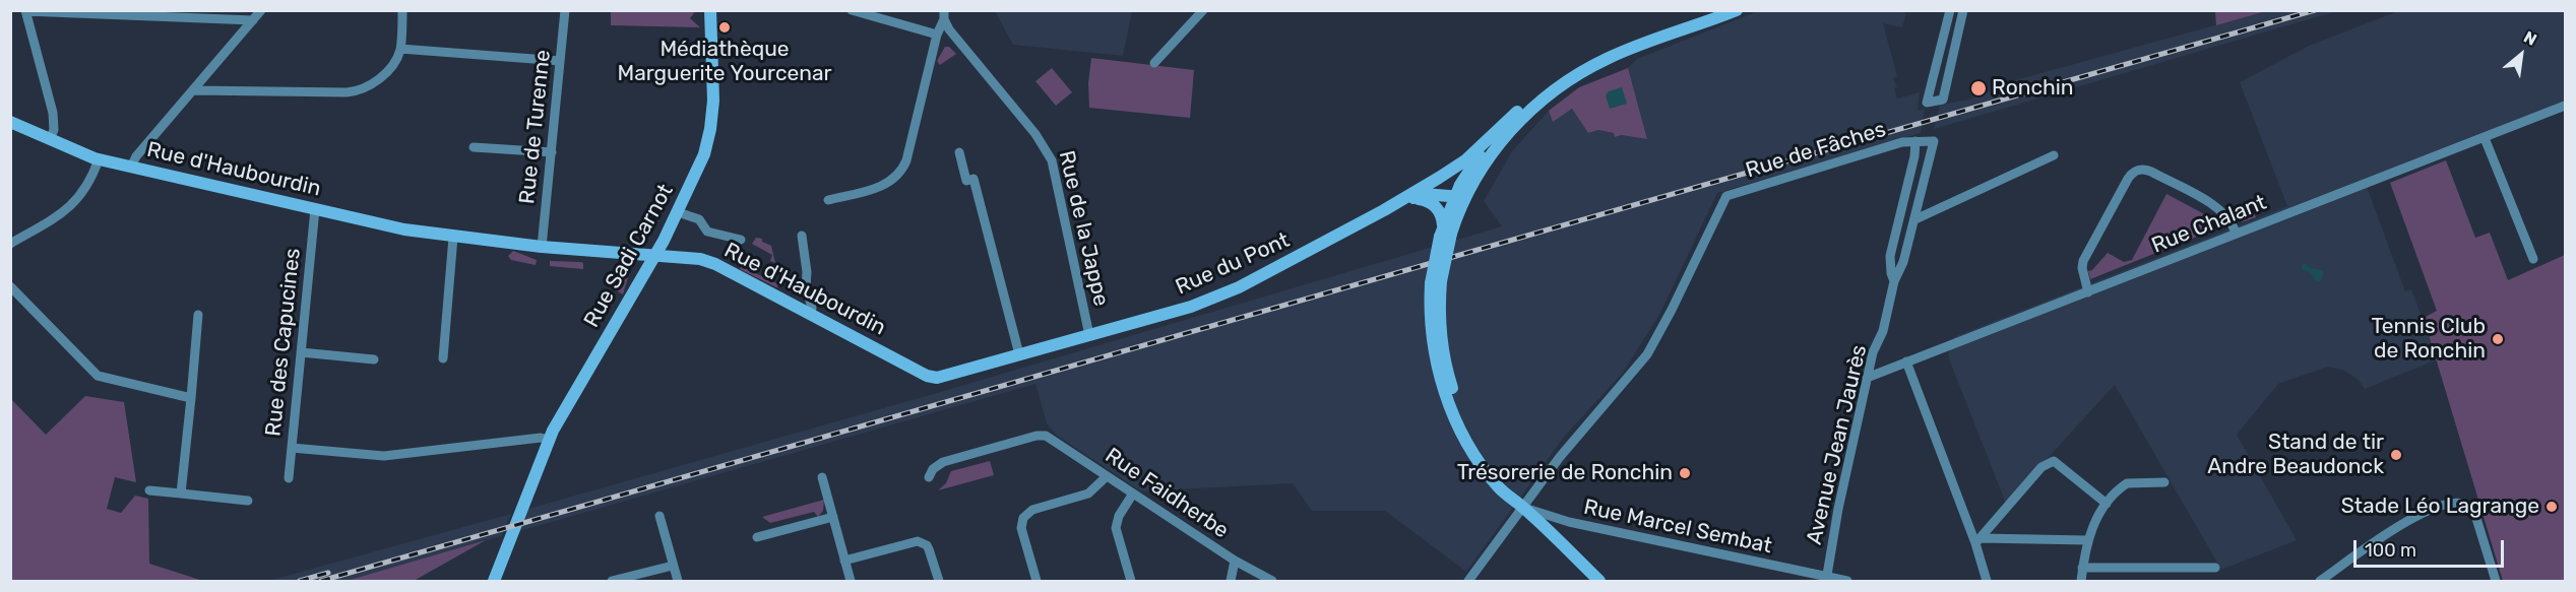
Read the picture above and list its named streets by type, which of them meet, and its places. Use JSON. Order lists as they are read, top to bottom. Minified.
{"streets":{"main road":["Rue d'Haubourdin","Rue Sadi Carnot","Rue du Pont"],"street":["Rue de Turenne","Rue de Fâches","Rue Chalant","Rue de la Jappe","Rue des Capucines","Avenue Jean Jaurès","Rue Faidherbe","Rue Marcel Sembat"]},"crossings":[["Rue de Turenne","Rue d'Haubourdin"],["Rue de Fâches","Avenue Jean Jaurès"],["Rue de Fâches","Rue Marcel Sembat"],["Rue d'Haubourdin","Rue de la Jappe"],["Rue d'Haubourdin","Rue Sadi Carnot"],["Rue d'Haubourdin","Rue du Pont"],["Rue d'Haubourdin","Rue des Capucines"],["Rue Chalant","Avenue Jean Jaurès"],["Rue de la Jappe","Rue du Pont"],["Avenue Jean Jaurès","Rue Marcel Sembat"]],"places":["Médiathèque Marguerite Yourcenar","Ronchin","Tennis Club de Ronchin","Stand de tir Andre Beaudonck","Trésorerie de Ronchin","Stade Léo Lagrange"],"scale_bar":"100 m","north":"top right"}
